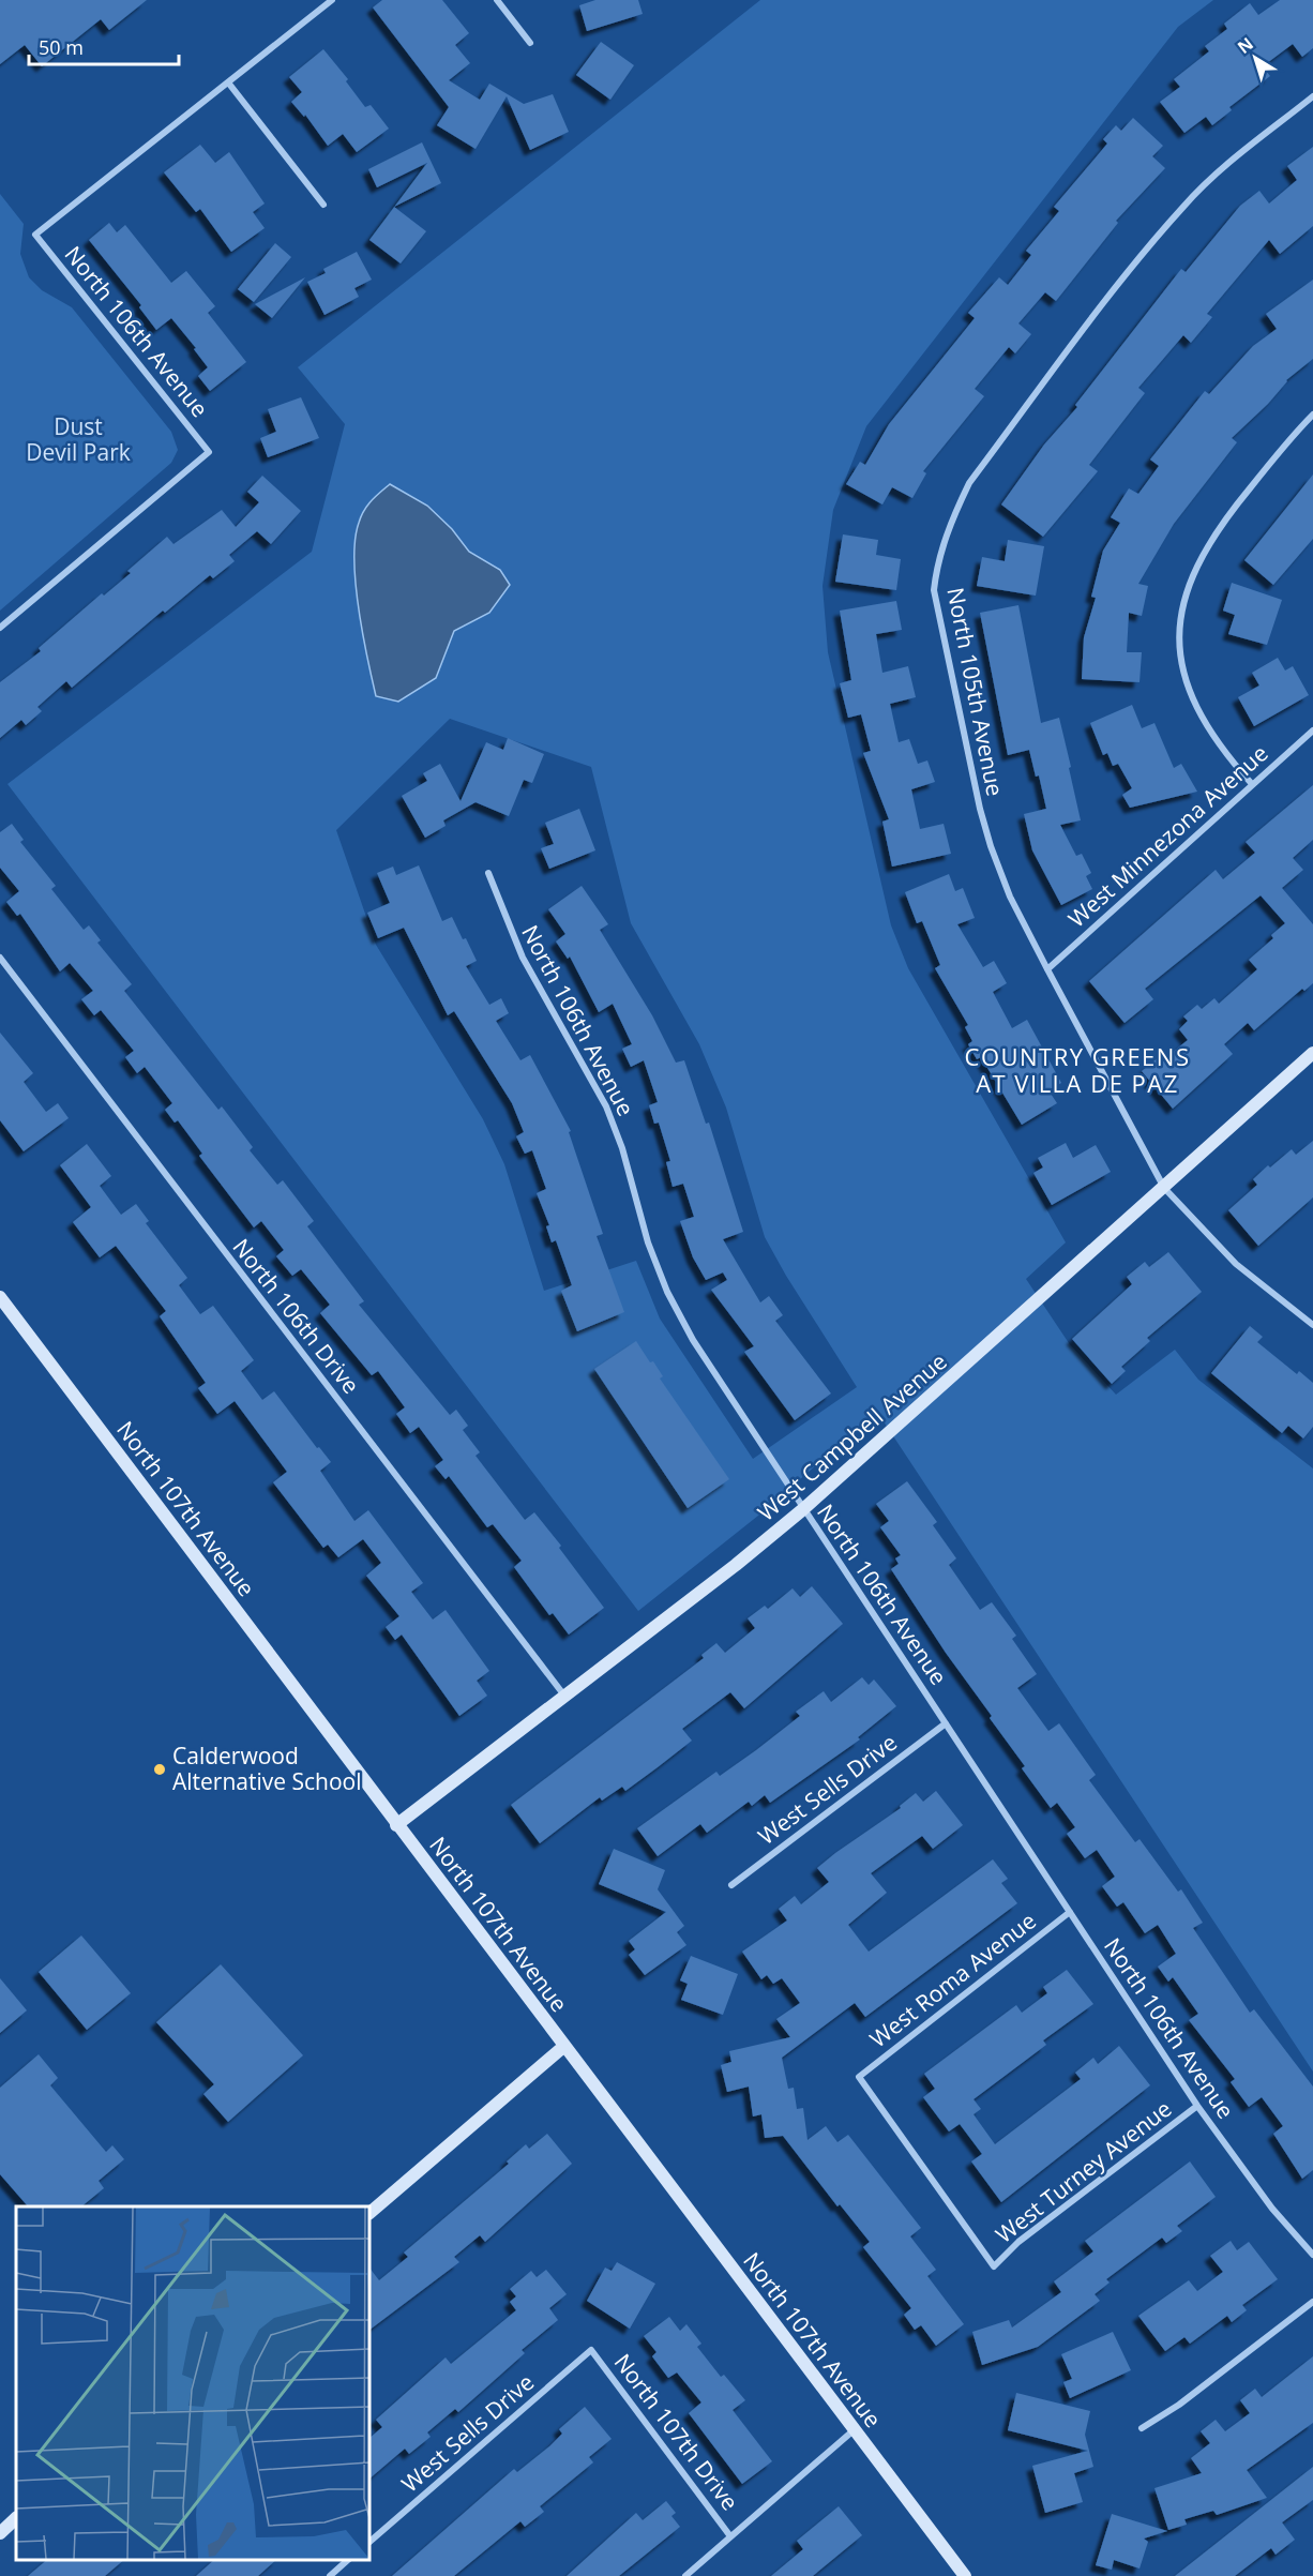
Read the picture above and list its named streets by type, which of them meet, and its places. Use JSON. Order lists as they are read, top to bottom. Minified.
{"streets":{"main road":["West Campbell Avenue","North 107th Avenue"],"street":["North 106th Avenue","North 105th Avenue","West Minnezona Avenue","North 106th Drive","West Sells Drive","West Roma Avenue","West Turney Avenue","North 107th Drive"]},"crossings":[["North 106th Avenue","West Campbell Avenue"],["North 106th Avenue","West Sells Drive"],["North 106th Avenue","West Roma Avenue"],["North 106th Avenue","West Turney Avenue"],["North 105th Avenue","West Minnezona Avenue"],["North 105th Avenue","West Campbell Avenue"],["North 106th Drive","West Campbell Avenue"],["West Campbell Avenue","North 107th Avenue"],["West Sells Drive","North 107th Drive"],["West Roma Avenue","West Turney Avenue"]],"districts":["COUNTRY GREENS AT VILLA DE PAZ"],"parks":["Dust Devil Park"],"places":["Calderwood Alternative School"],"scale_bar":"50 m","north":"top left"}
